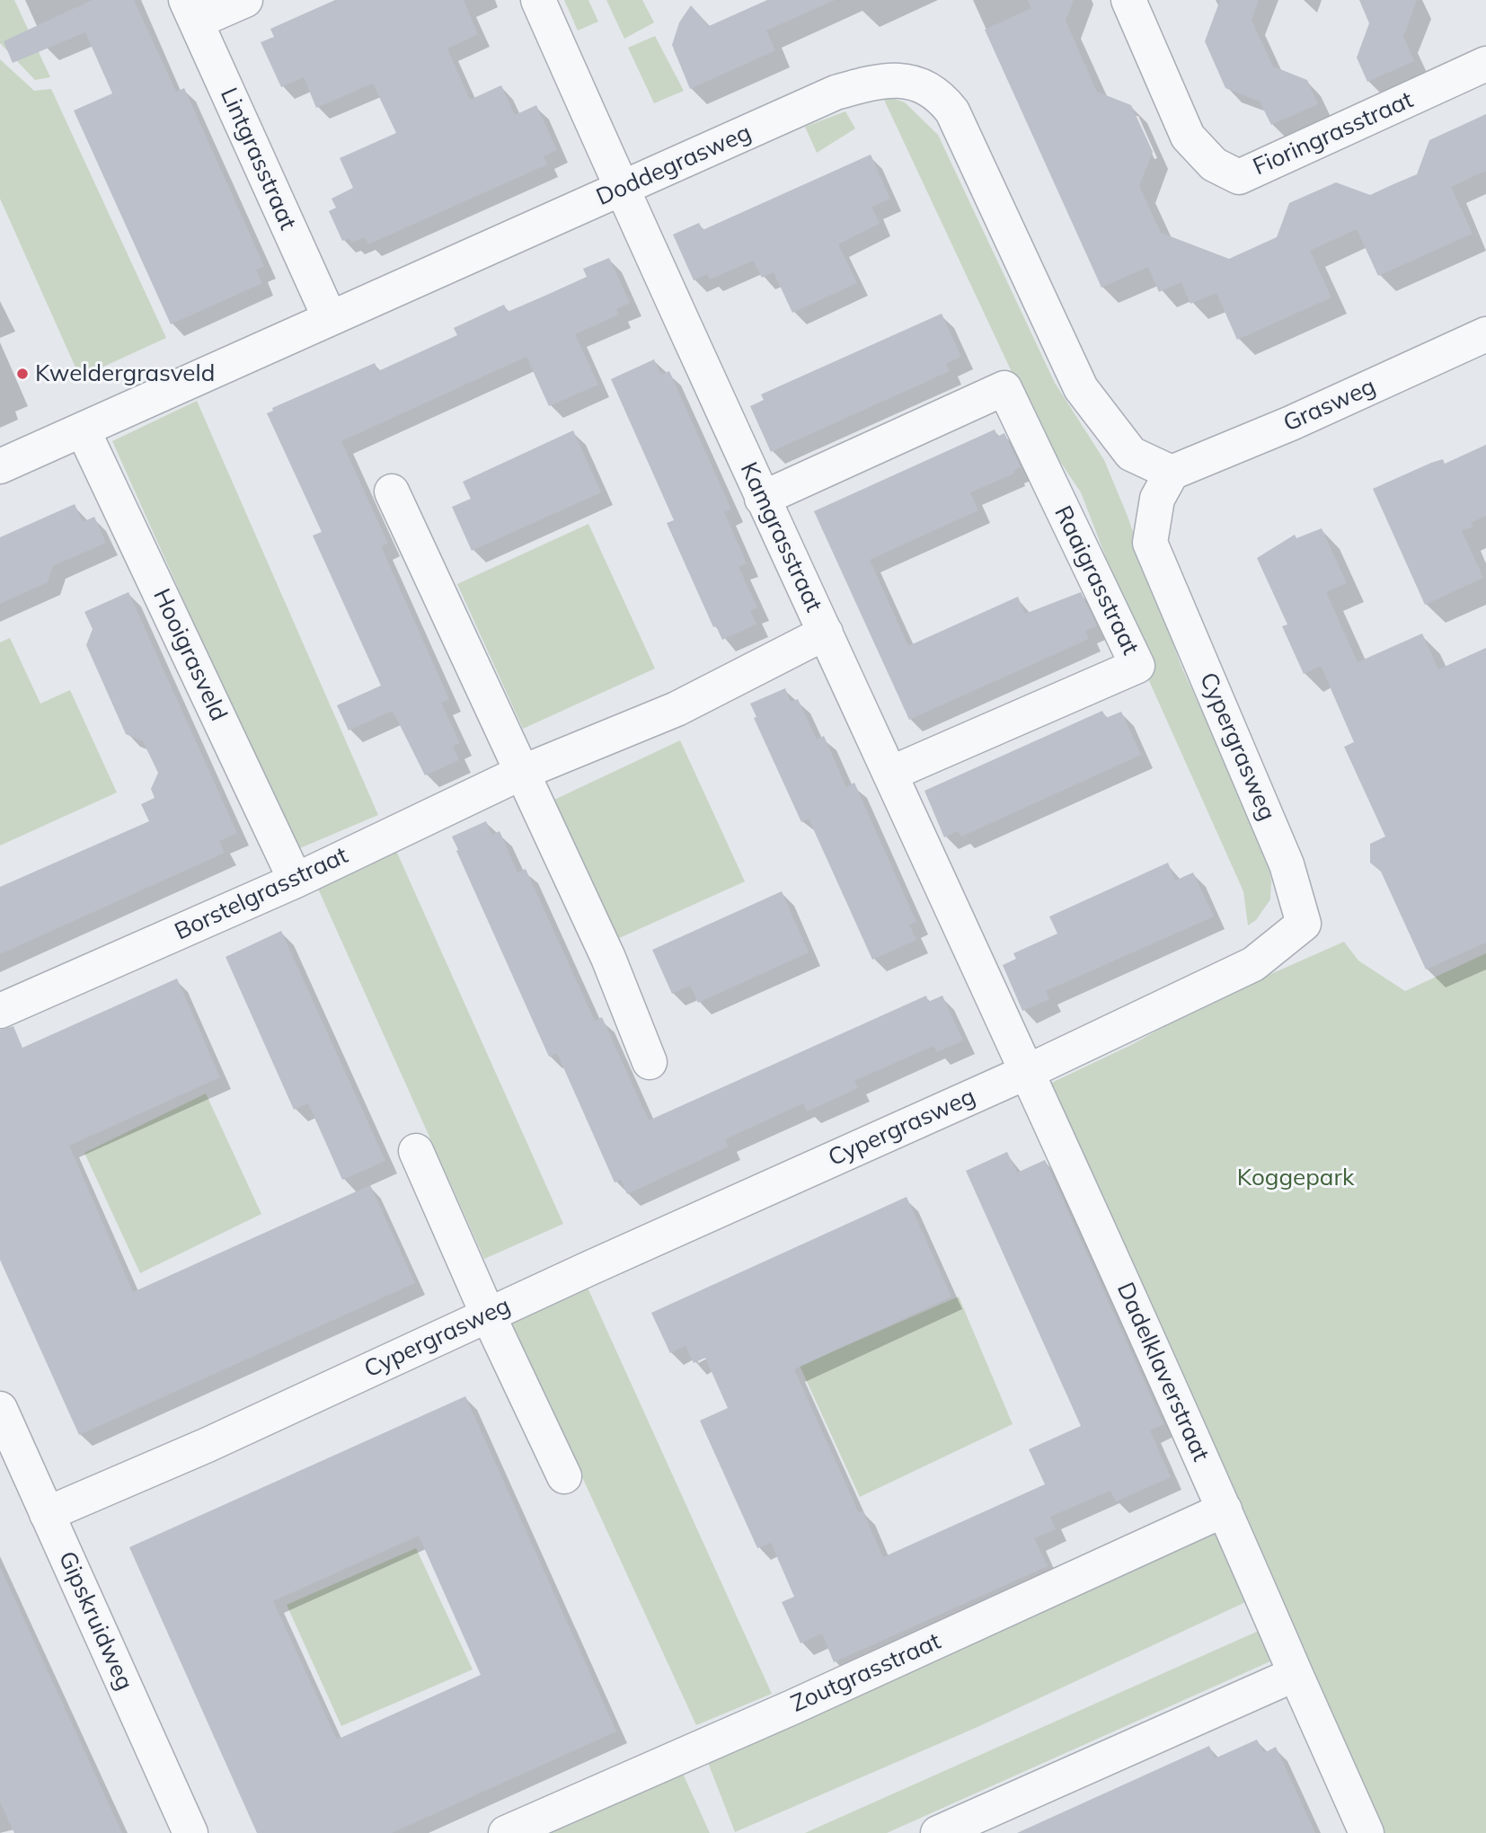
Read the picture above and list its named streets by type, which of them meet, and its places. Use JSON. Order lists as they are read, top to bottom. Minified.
{"streets":{"street":["Fioringrasstraat","Lintgrasstraat","Doddegrasweg","Grasweg","Kamgrasstraat","Raaigrasstraat","Hooigrasveld","Cypergrasweg","Borstelgrasstraat","Dadelklaverstraat","Gipskruidweg","Zoutgrasstraat"]},"crossings":[["Lintgrasstraat","Doddegrasweg"],["Doddegrasweg","Grasweg"],["Doddegrasweg","Kamgrasstraat"],["Doddegrasweg","Hooigrasveld"],["Doddegrasweg","Cypergrasweg"],["Grasweg","Cypergrasweg"],["Kamgrasstraat","Raaigrasstraat"],["Kamgrasstraat","Cypergrasweg"],["Kamgrasstraat","Borstelgrasstraat"],["Kamgrasstraat","Dadelklaverstraat"],["Hooigrasveld","Borstelgrasstraat"],["Cypergrasweg","Dadelklaverstraat"],["Cypergrasweg","Gipskruidweg"],["Dadelklaverstraat","Zoutgrasstraat"]],"parks":["Koggepark"],"places":["Kweldergrasveld"]}
